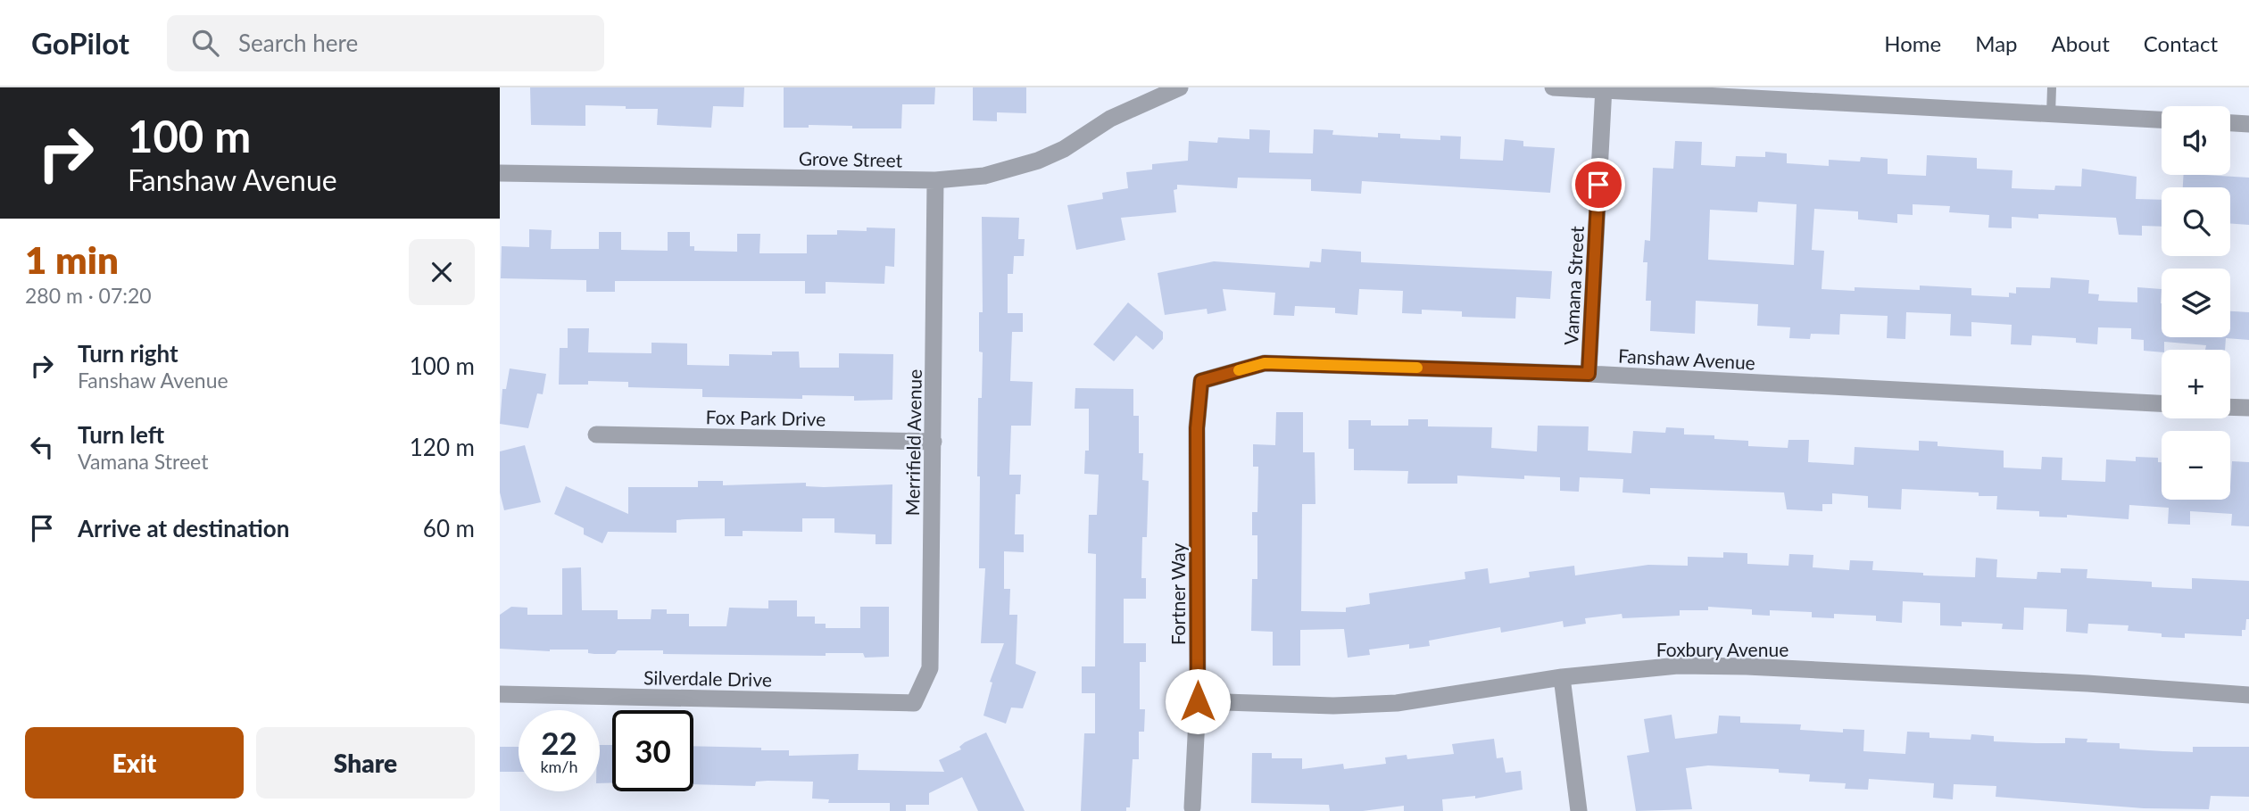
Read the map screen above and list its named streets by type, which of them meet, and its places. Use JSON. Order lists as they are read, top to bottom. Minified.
{"streets":{"street":["Grove Street","Vamana Street","Fanshaw Avenue","Fox Park Drive","Merrifield Avenue","Fortner Way","Foxbury Avenue","Silverdale Drive"]},"crossings":[["Grove Street","Merrifield Avenue"],["Vamana Street","Fanshaw Avenue"],["Fanshaw Avenue","Fortner Way"],["Fox Park Drive","Merrifield Avenue"],["Merrifield Avenue","Silverdale Drive"],["Fortner Way","Foxbury Avenue"]],"page":{"header":"GoPilot","search":"Search here","nav":["Home","Map","About","Contact"],"turn":["100 m","Fanshaw Avenue"],"map_buttons":["+","−"],"heading":["1 min","280 m · 07:20"],"list":[{"name":"Turn right","note":"Fanshaw Avenue","value":"100 m"},{"name":"Turn left","note":"Vamana Street","value":"120 m"},{"name":"Arrive at destination","value":"60 m"}],"speed":"22 km/h","limit":"30","buttons":["Exit","Share"]}}
